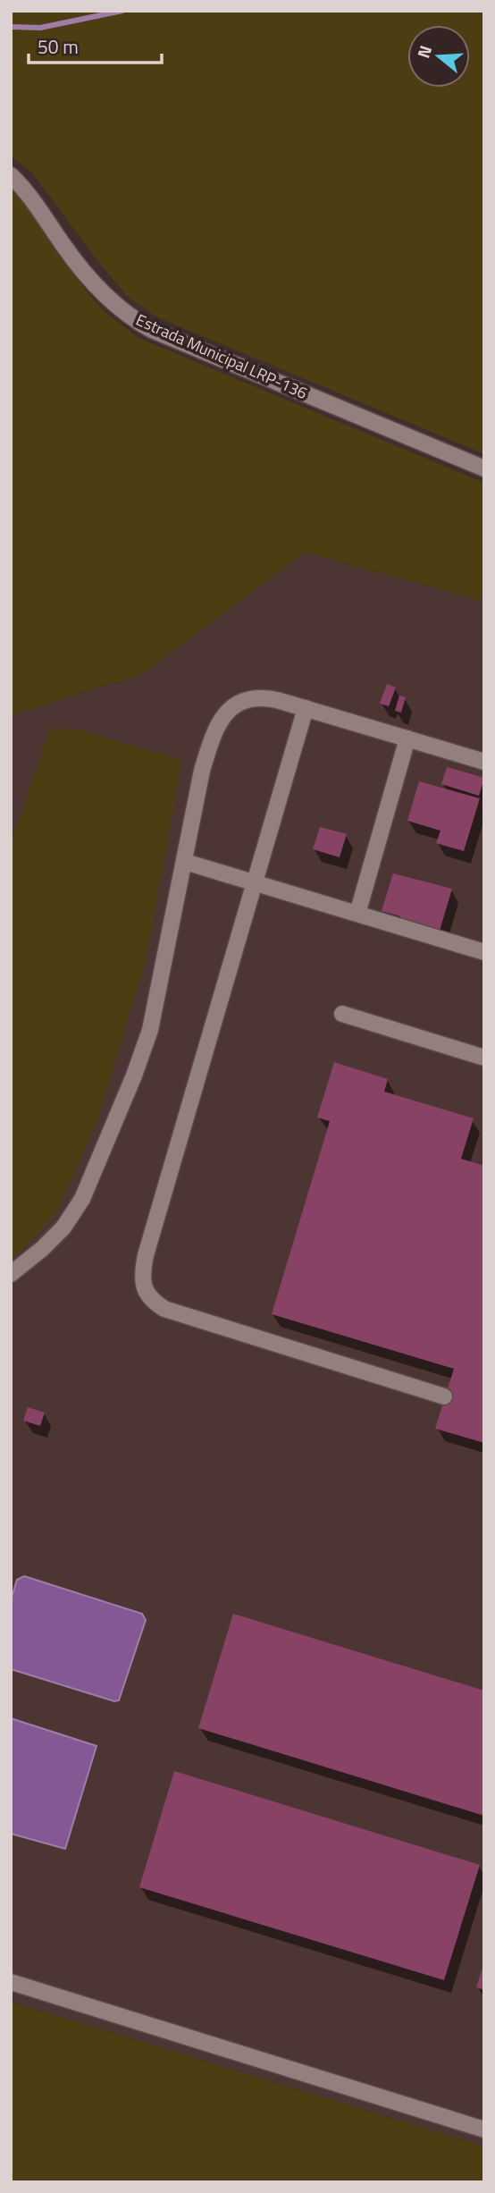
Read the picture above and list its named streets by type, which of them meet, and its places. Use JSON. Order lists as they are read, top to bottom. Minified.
{"streets":{"street":["Estrada Municipal LRP-136"]},"scale_bar":"50 m","north":"left"}
